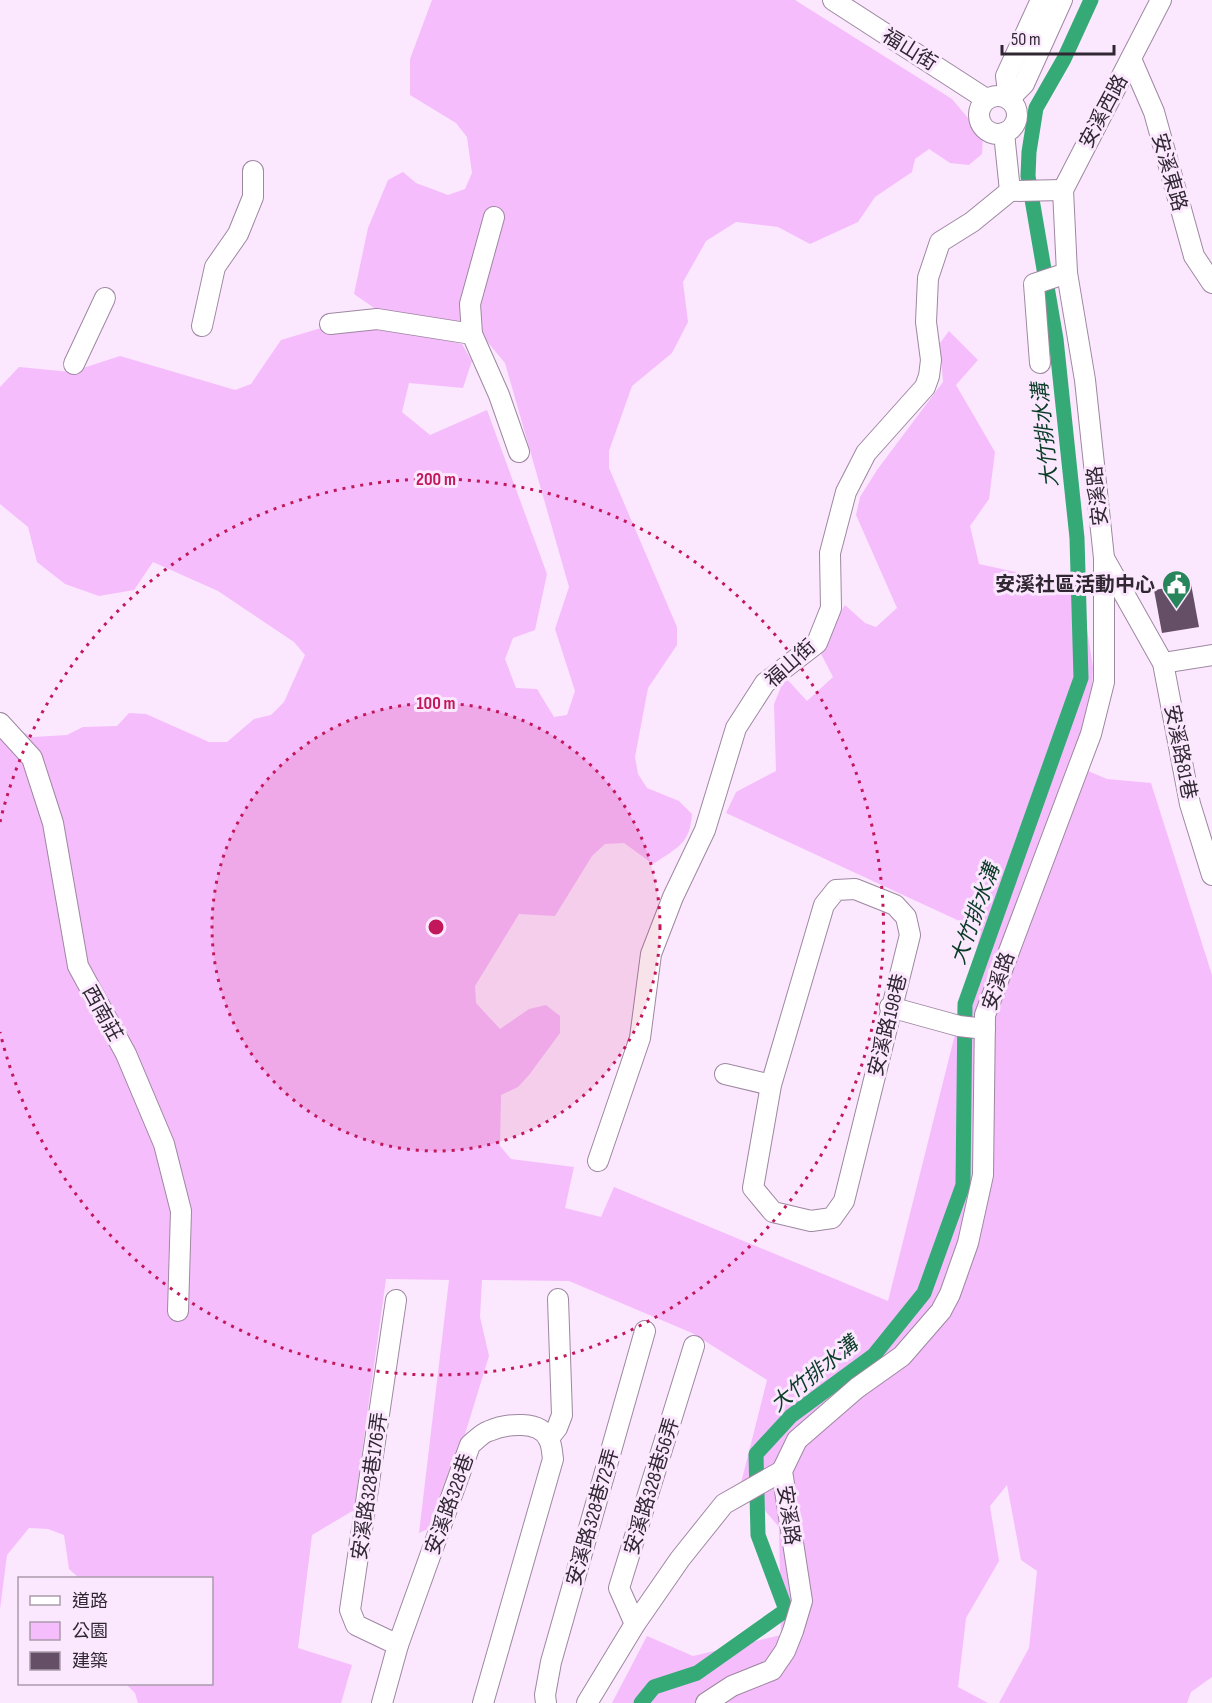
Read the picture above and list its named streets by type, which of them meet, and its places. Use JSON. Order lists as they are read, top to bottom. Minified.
{"streets":{"street":["福山街","安溪西路","安溪東路","安溪路","安溪路81巷","西南莊","安溪路198巷","安溪路328巷176弄","安溪路328巷56弄","安溪路328巷","安溪路328巷72弄"]},"crossings":[["安溪西路","安溪東路"],["安溪西路","安溪路"],["安溪路","安溪路81巷"],["安溪路328巷176弄","安溪路328巷"]],"water":["大竹排水溝"],"places":{"public building":["安溪社區活動中心"]},"legend":["道路","公園","建築"],"scale_bar":"50 m","rings":["200 m","100 m"]}
